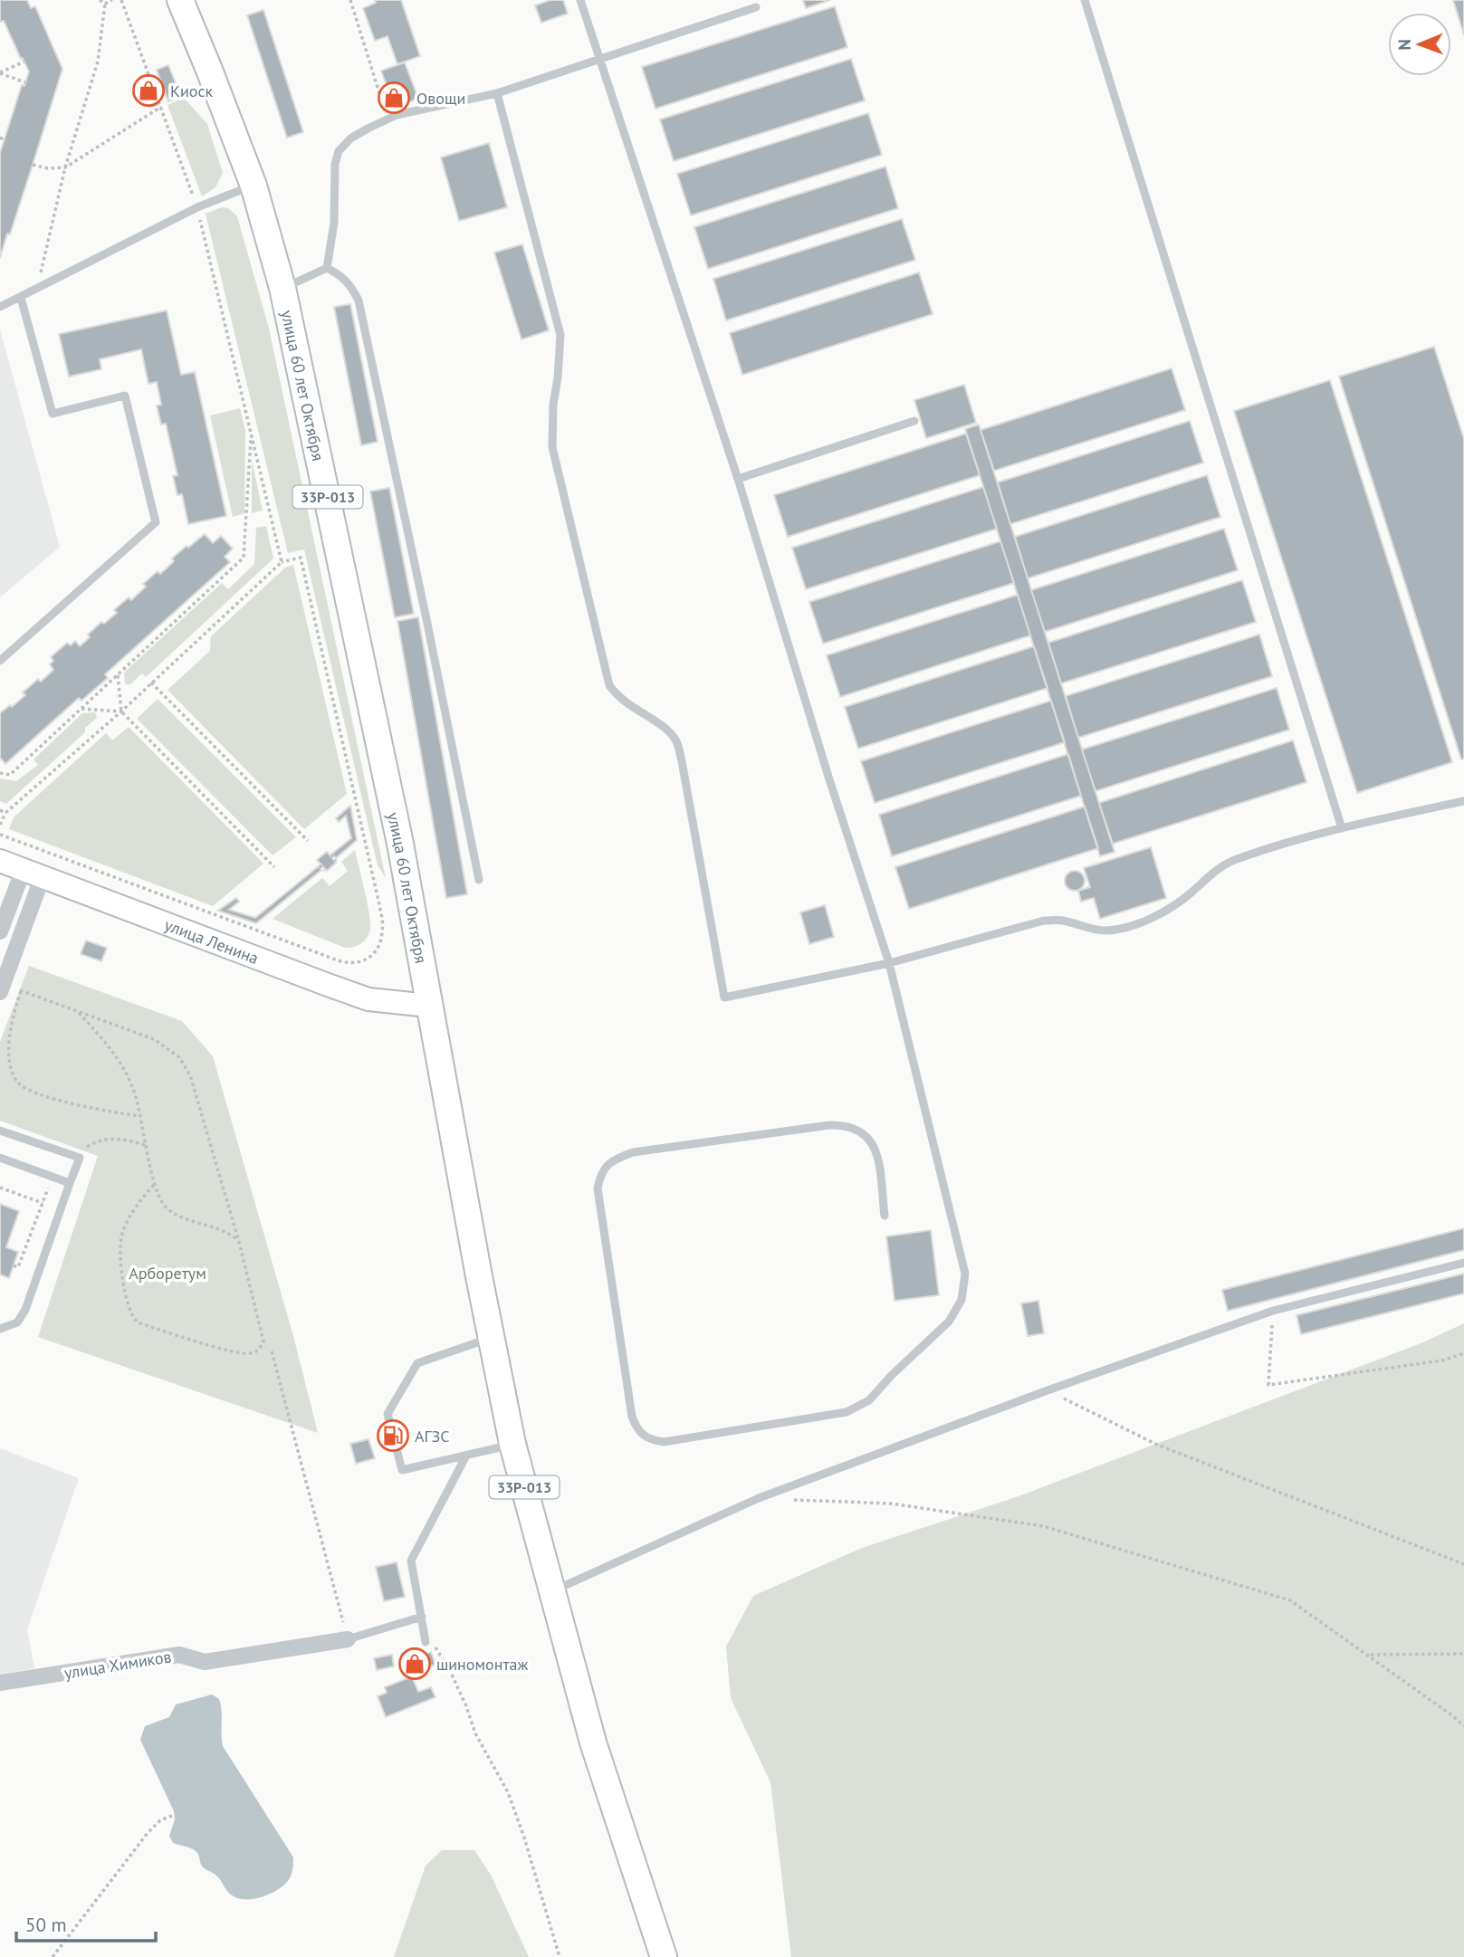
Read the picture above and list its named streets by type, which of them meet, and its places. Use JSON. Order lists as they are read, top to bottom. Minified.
{"streets":{"main road":["улица 60 лет Октября","33Р-013","улица Ленина"],"street":["улица Химиков"]},"crossings":[["улица 60 лет Октября","33Р-013"],["улица 60 лет Октября","улица Ленина"],["33Р-013","улица Ленина"]],"parks":["Арборетум"],"places":{"shop":["Киоск","Овощи","шиномонтаж"],"fuel station":["АГЗС"]},"scale_bar":"50 m","north":"left"}
